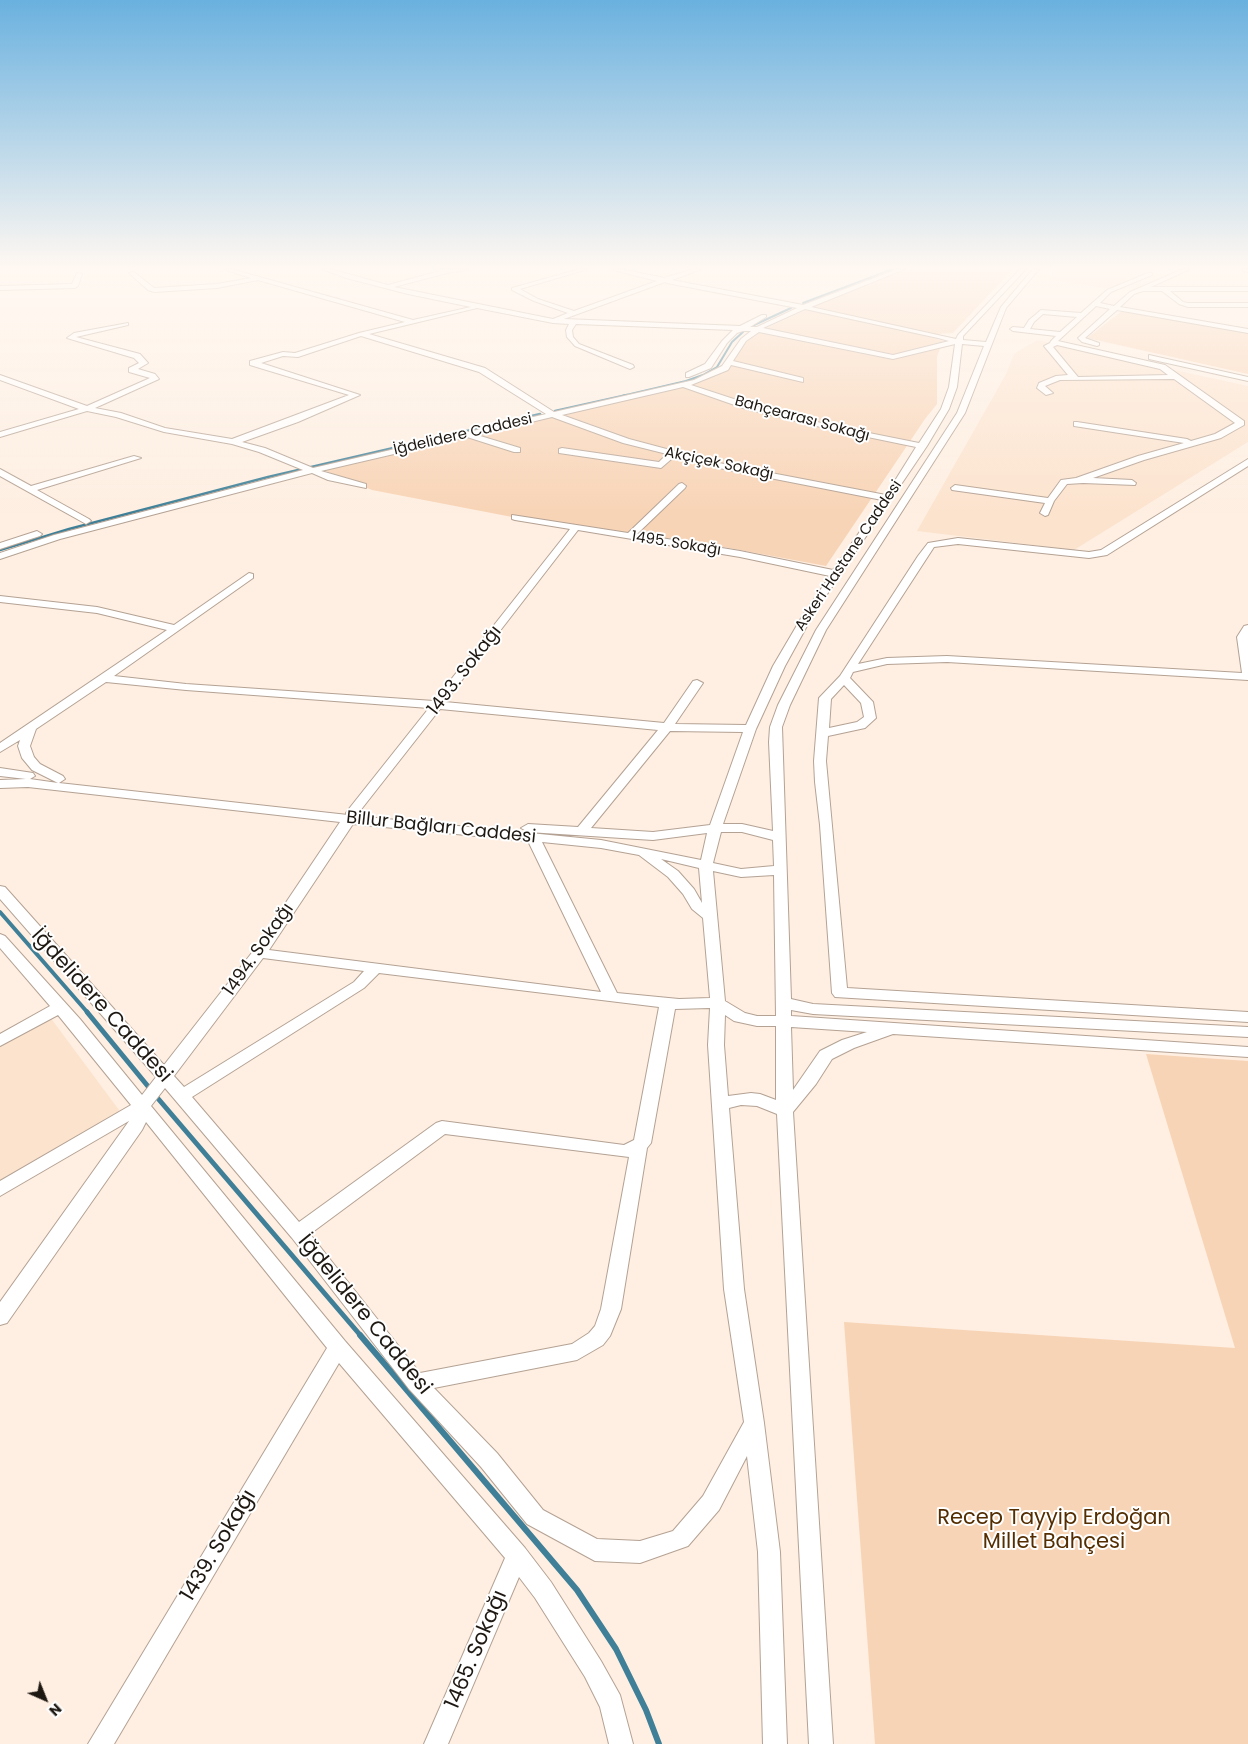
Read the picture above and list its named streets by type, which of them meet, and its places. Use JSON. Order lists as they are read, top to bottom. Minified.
{"streets":{"street":["Bahçearası Sokağı","İğdelidere Caddesi","Akçiçek Sokağı","1495. Sokağı","Askeri Hastane Caddesi","1493. Sokağı","Billur Bağları Caddesi","1494. Sokağı","1439. Sokağı","1465. Sokağı"]},"crossings":[["Bahçearası Sokağı","İğdelidere Caddesi"],["Bahçearası Sokağı","Askeri Hastane Caddesi"],["İğdelidere Caddesi","Akçiçek Sokağı"],["İğdelidere Caddesi","Askeri Hastane Caddesi"],["İğdelidere Caddesi","1494. Sokağı"],["İğdelidere Caddesi","1439. Sokağı"],["İğdelidere Caddesi","1465. Sokağı"],["Akçiçek Sokağı","Askeri Hastane Caddesi"],["1495. Sokağı","Askeri Hastane Caddesi"],["1495. Sokağı","1493. Sokağı"],["Askeri Hastane Caddesi","Billur Bağları Caddesi"],["1493. Sokağı","Billur Bağları Caddesi"],["1493. Sokağı","1494. Sokağı"],["Billur Bağları Caddesi","1494. Sokağı"]],"parks":["Recep Tayyip Erdoğan Millet Bahçesi"],"north":"bottom right"}
